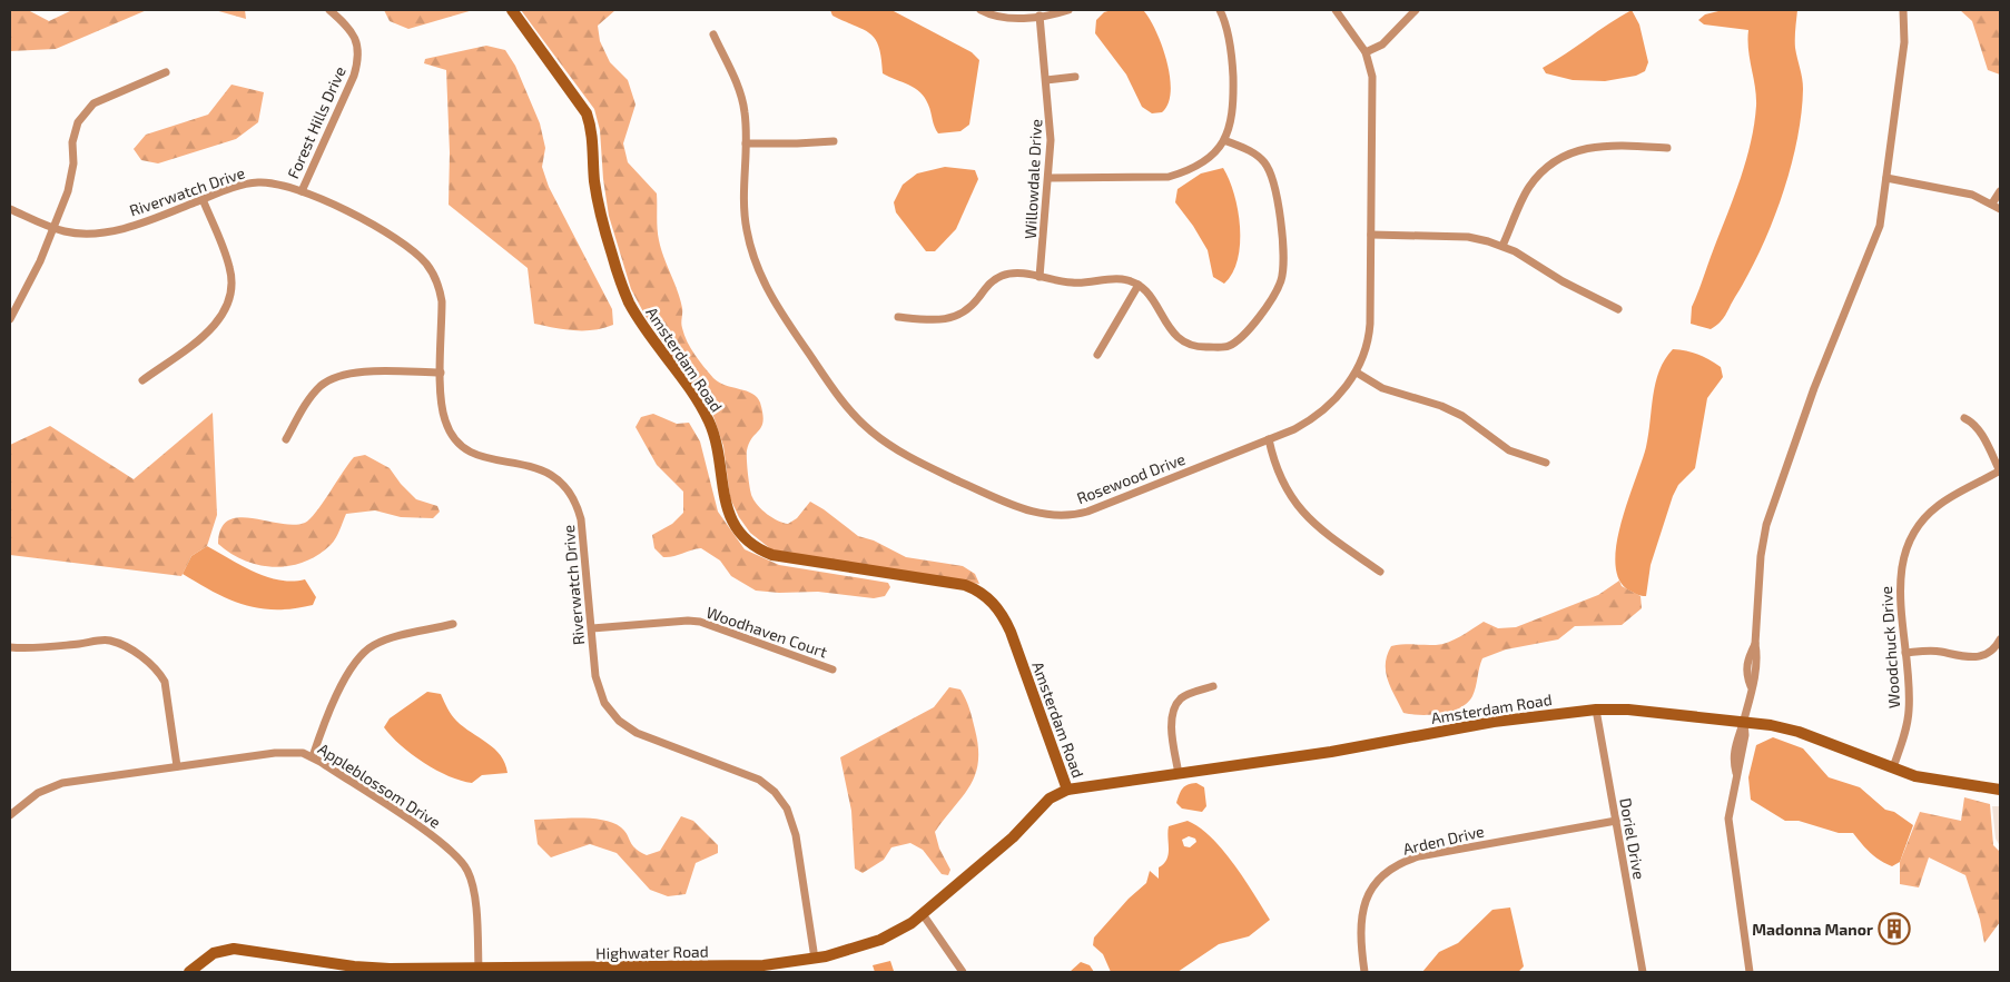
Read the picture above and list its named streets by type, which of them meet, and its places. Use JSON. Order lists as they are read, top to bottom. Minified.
{"streets":{"street":["Forest Hills Drive","Willowdale Drive","Riverwatch Drive","Amsterdam Road","Rosewood Drive","Woodhaven Court","Woodchuck Drive","Appleblossom Drive","Doriel Drive","Arden Drive","Highwater Road"]},"crossings":[["Forest Hills Drive","Riverwatch Drive"],["Riverwatch Drive","Woodhaven Court"],["Riverwatch Drive","Highwater Road"],["Amsterdam Road","Woodchuck Drive"],["Amsterdam Road","Doriel Drive"],["Amsterdam Road","Highwater Road"],["Appleblossom Drive","Highwater Road"],["Doriel Drive","Arden Drive"]],"places":{"building":["Madonna Manor"]}}
